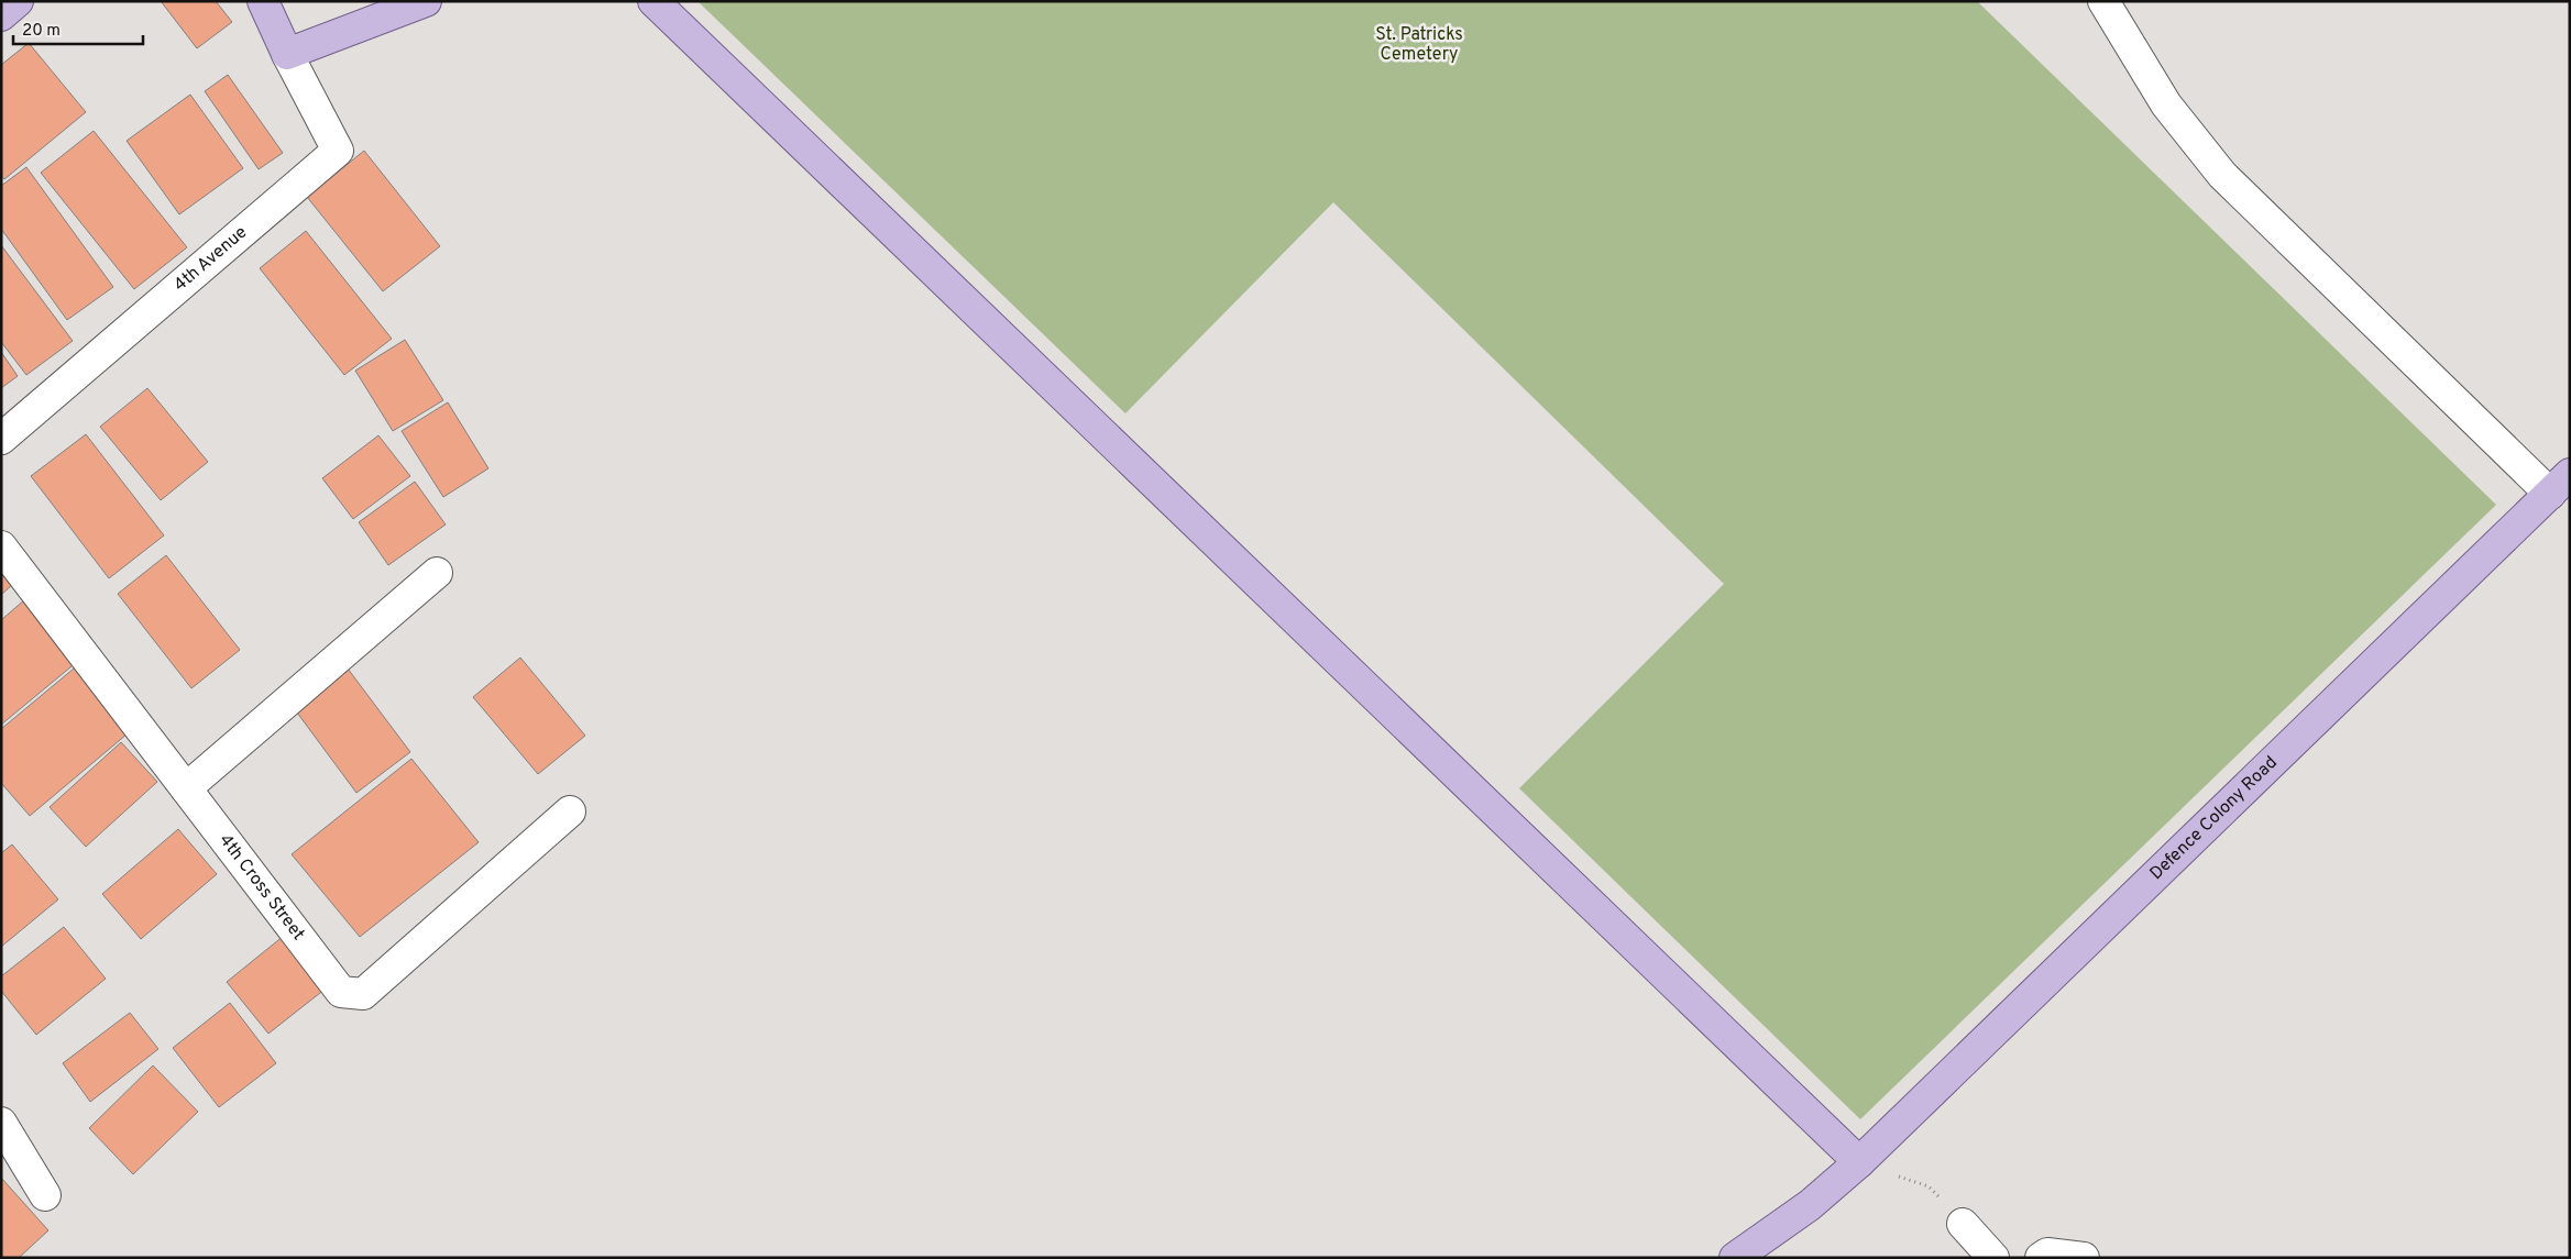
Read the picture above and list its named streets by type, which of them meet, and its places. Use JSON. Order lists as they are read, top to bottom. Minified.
{"streets":{"main road":["Defence Colony Road"],"street":["4th Avenue","4th Cross Street"]},"parks":["St. Patricks Cemetery"],"scale_bar":"20 m"}
